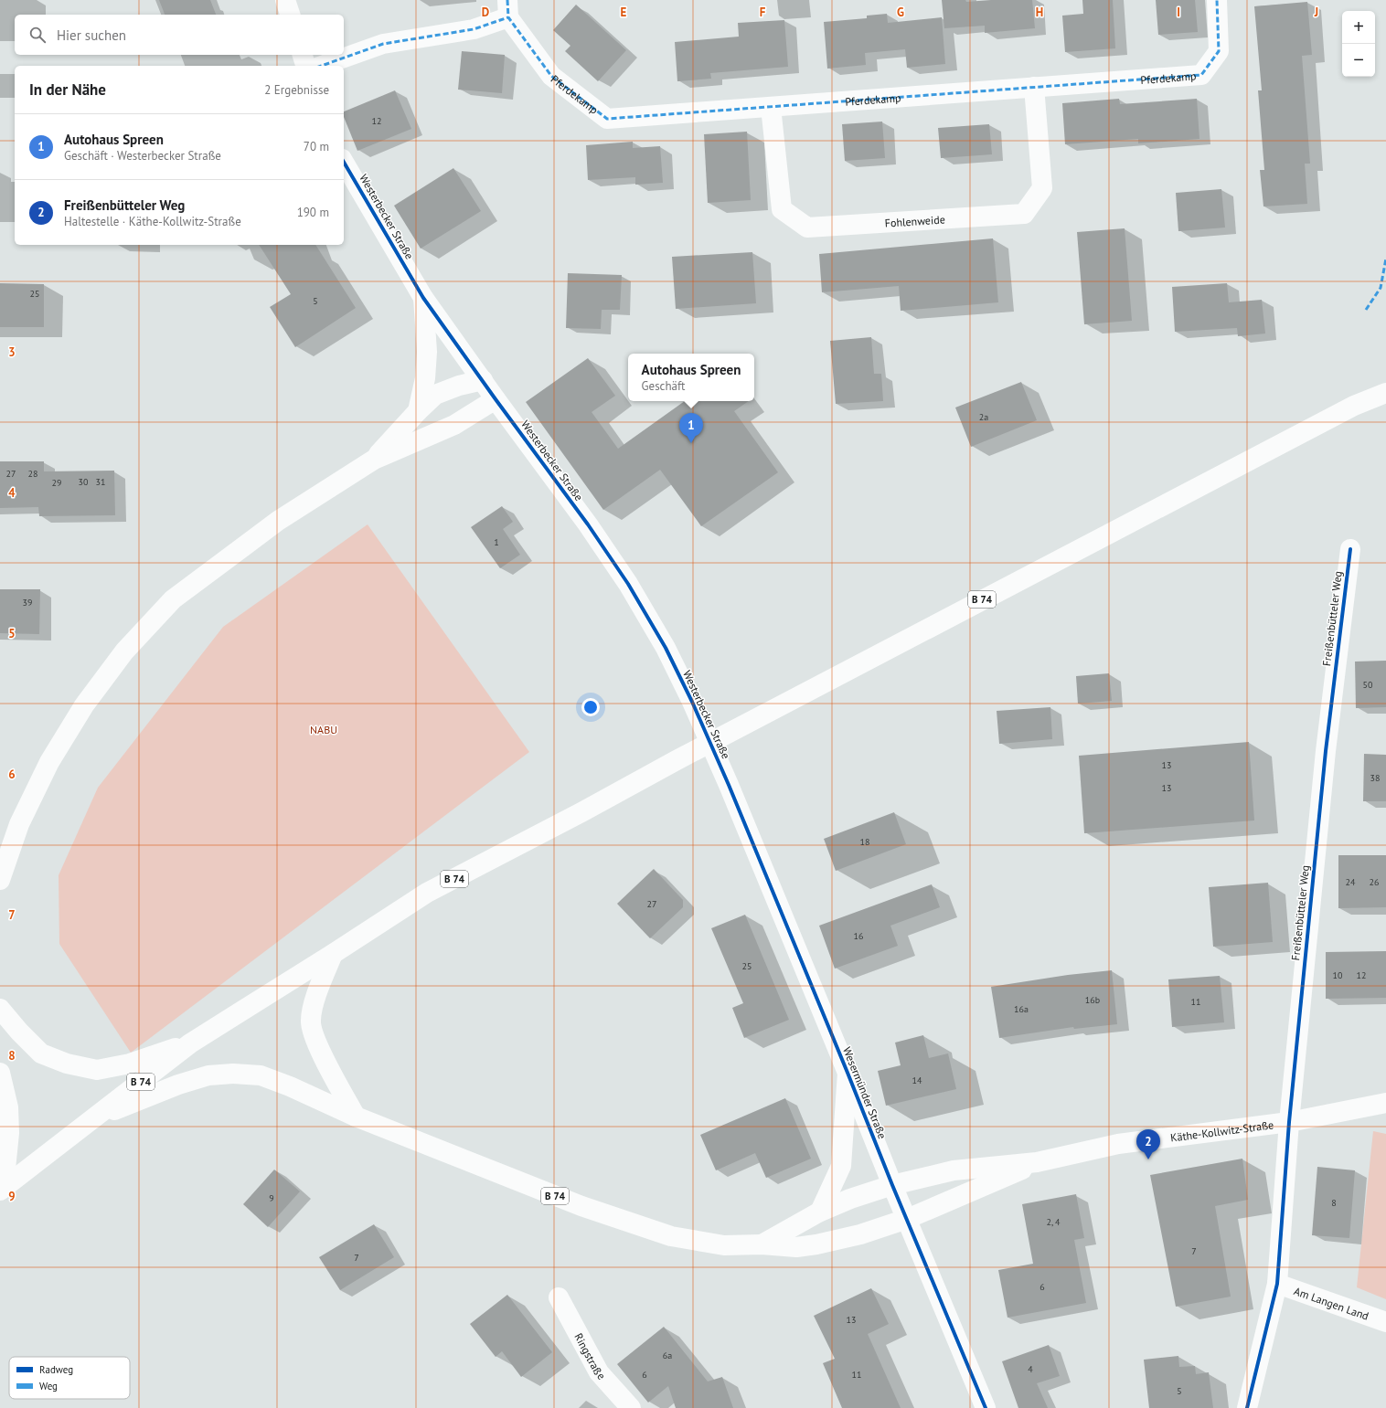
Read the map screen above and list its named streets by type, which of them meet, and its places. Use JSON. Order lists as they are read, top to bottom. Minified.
{"streets":{"street":["Pferdekamp","Westerbecker Straße","Fohlenweide","B 74","Freißenbütteler Weg","Wesermünder Straße","Käthe-Kollwitz-Straße","Am Langen Land","Ringstraße"]},"crossings":[["Pferdekamp","Fohlenweide"],["Westerbecker Straße","Wesermünder Straße"],["B 74","Wesermünder Straße"],["B 74","Käthe-Kollwitz-Straße"],["Freißenbütteler Weg","Käthe-Kollwitz-Straße"],["Freißenbütteler Weg","Am Langen Land"],["Wesermünder Straße","Käthe-Kollwitz-Straße"]],"parks":["NABU"],"house_numbers":["12","25","5","2a","27","28","30","31","29","1","39","50","13","38","13","18","24","26","27","16","25","10","12","16b","11","16a","14","9","8","2, 4","7","7","6","13","6a","4","6","11","5"],"legend":["Radweg","Weg"],"page":{"map_buttons":["+","−"],"search":"Hier suchen","heading":["In der Nähe","2 Ergebnisse"],"list":[{"mark":"1","name":"Autohaus Spreen","note":"Geschäft · Westerbecker Straße","value":"70 m"},{"mark":"2","name":"Freißenbütteler Weg","note":"Haltestelle · Käthe-Kollwitz-Straße","value":"190 m"}],"popup":["Autohaus Spreen","Geschäft"],"pins":["1","2"]},"grid":{"columns":["D","E","F","G","H","I","J"],"rows":["3","4","5","6","7","8","9"]}}
